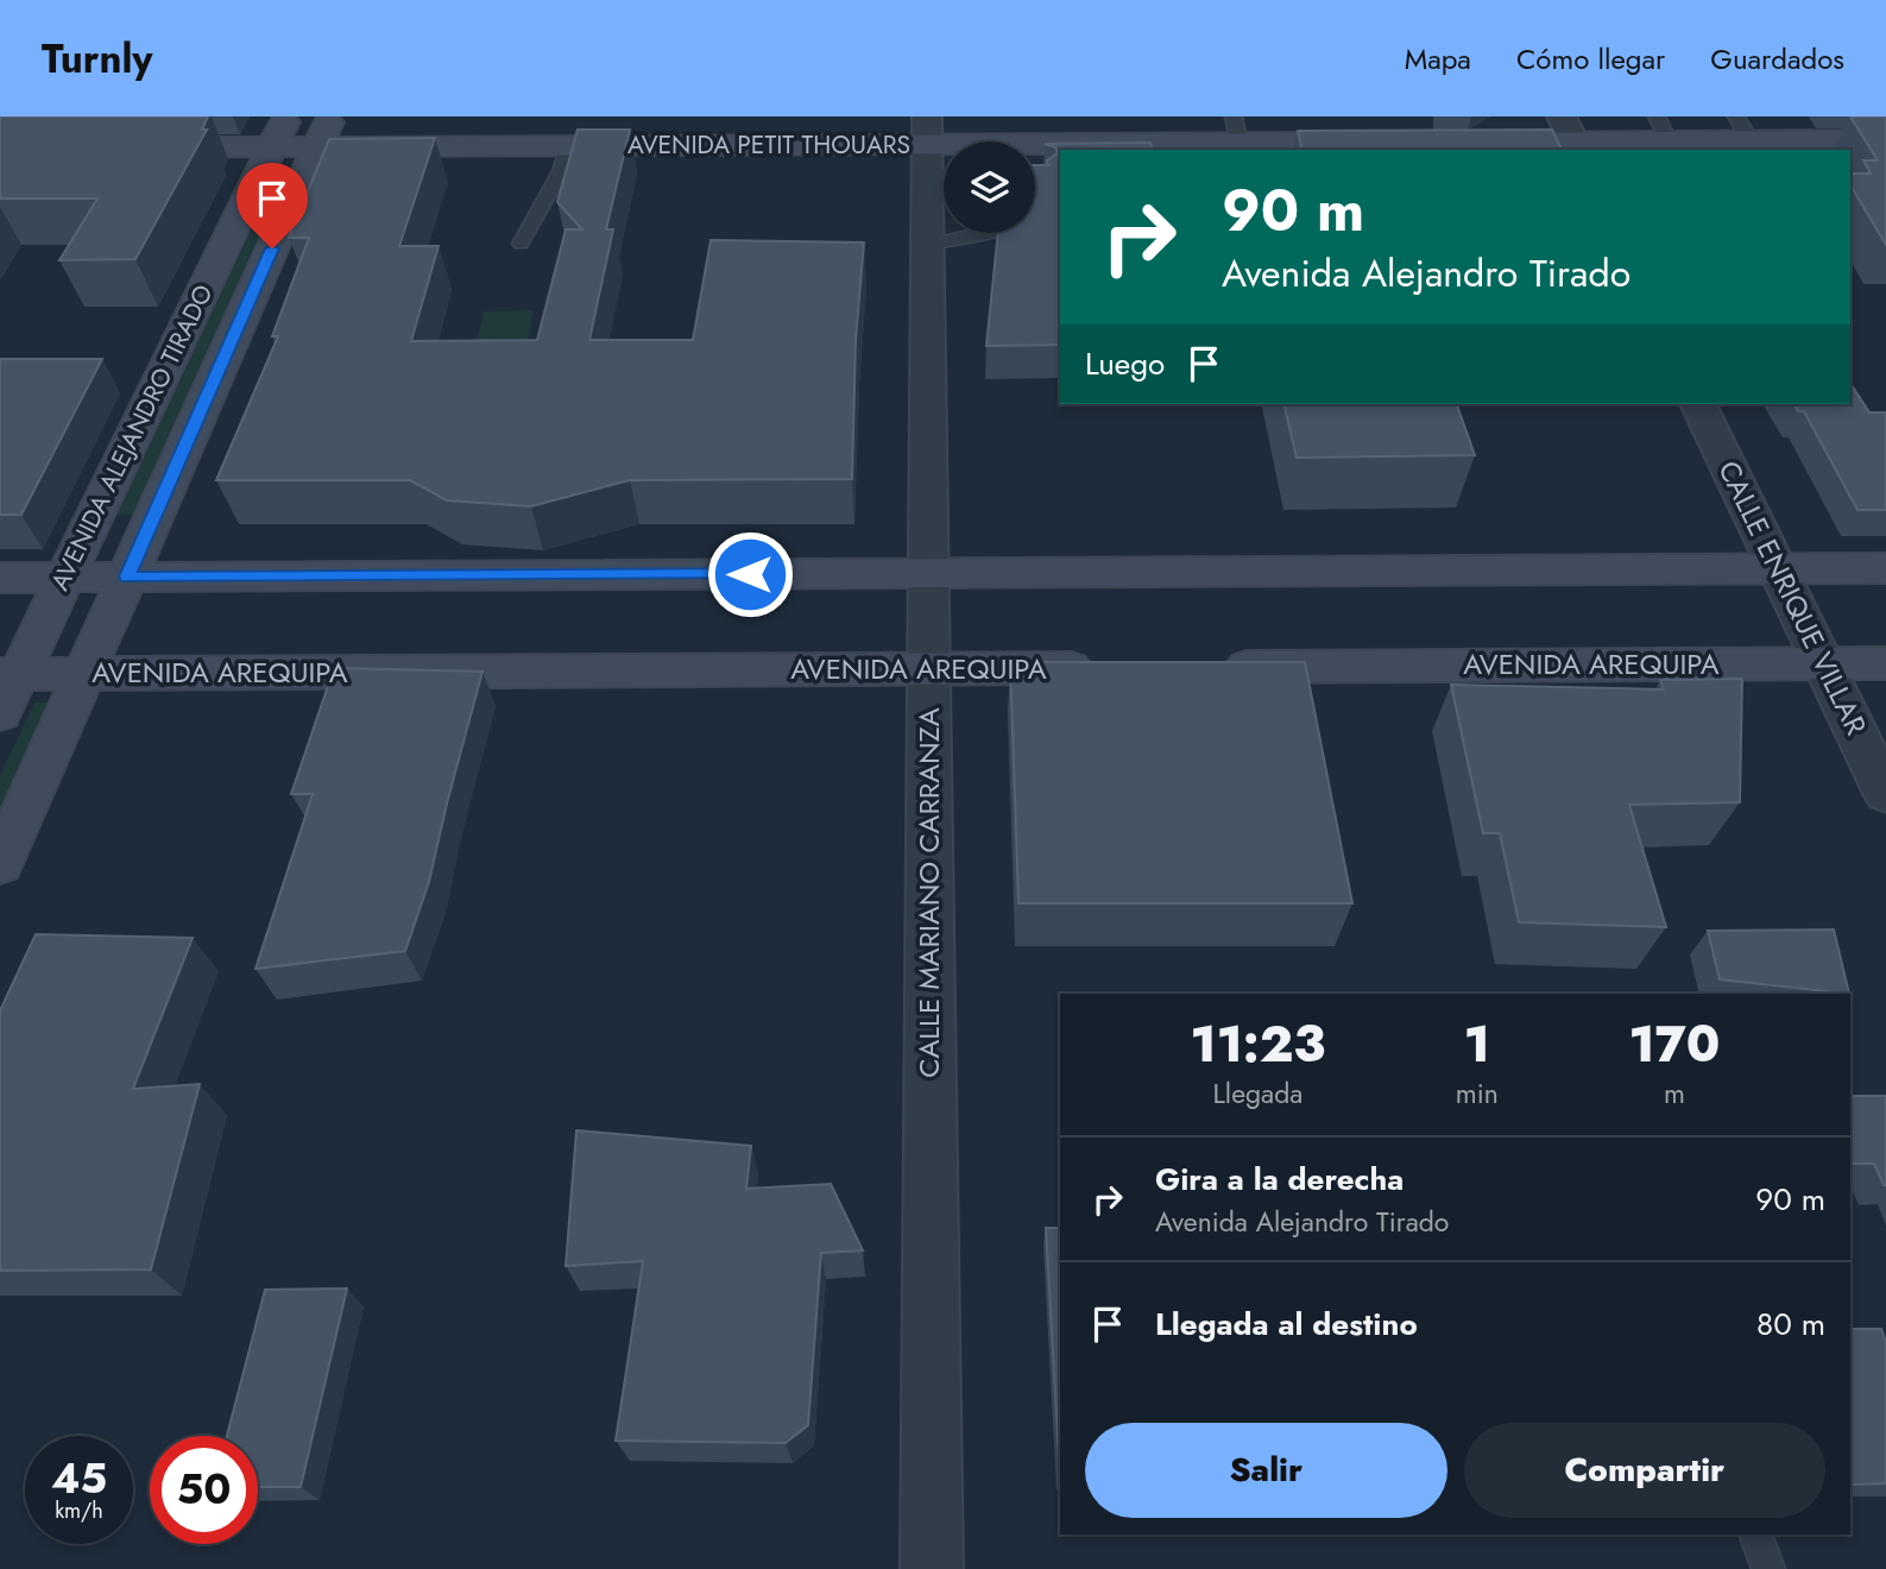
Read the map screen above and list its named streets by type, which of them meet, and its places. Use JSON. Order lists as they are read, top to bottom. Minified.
{"streets":{"main road":["AVENIDA PETIT THOUARS","AVENIDA ALEJANDRO TIRADO","AVENIDA AREQUIPA"],"street":["CALLE ENRIQUE VILLAR","CALLE MARIANO CARRANZA"]},"crossings":[["AVENIDA PETIT THOUARS","AVENIDA ALEJANDRO TIRADO"],["AVENIDA PETIT THOUARS","CALLE MARIANO CARRANZA"],["AVENIDA ALEJANDRO TIRADO","AVENIDA AREQUIPA"],["CALLE ENRIQUE VILLAR","AVENIDA AREQUIPA"],["AVENIDA AREQUIPA","CALLE MARIANO CARRANZA"]],"page":{"header":"Turnly","nav":["Mapa","Cómo llegar","Guardados"],"turn":["90 m","Avenida Alejandro Tirado"],"then":"Luego","eta":["11:23","Llegada","1","min","170","m"],"list":[{"name":"Gira a la derecha","note":"Avenida Alejandro Tirado","value":"90 m"},{"name":"Llegada al destino","value":"80 m"}],"buttons":["Salir","Compartir"],"speed":"45 km/h","limit":"50"}}
